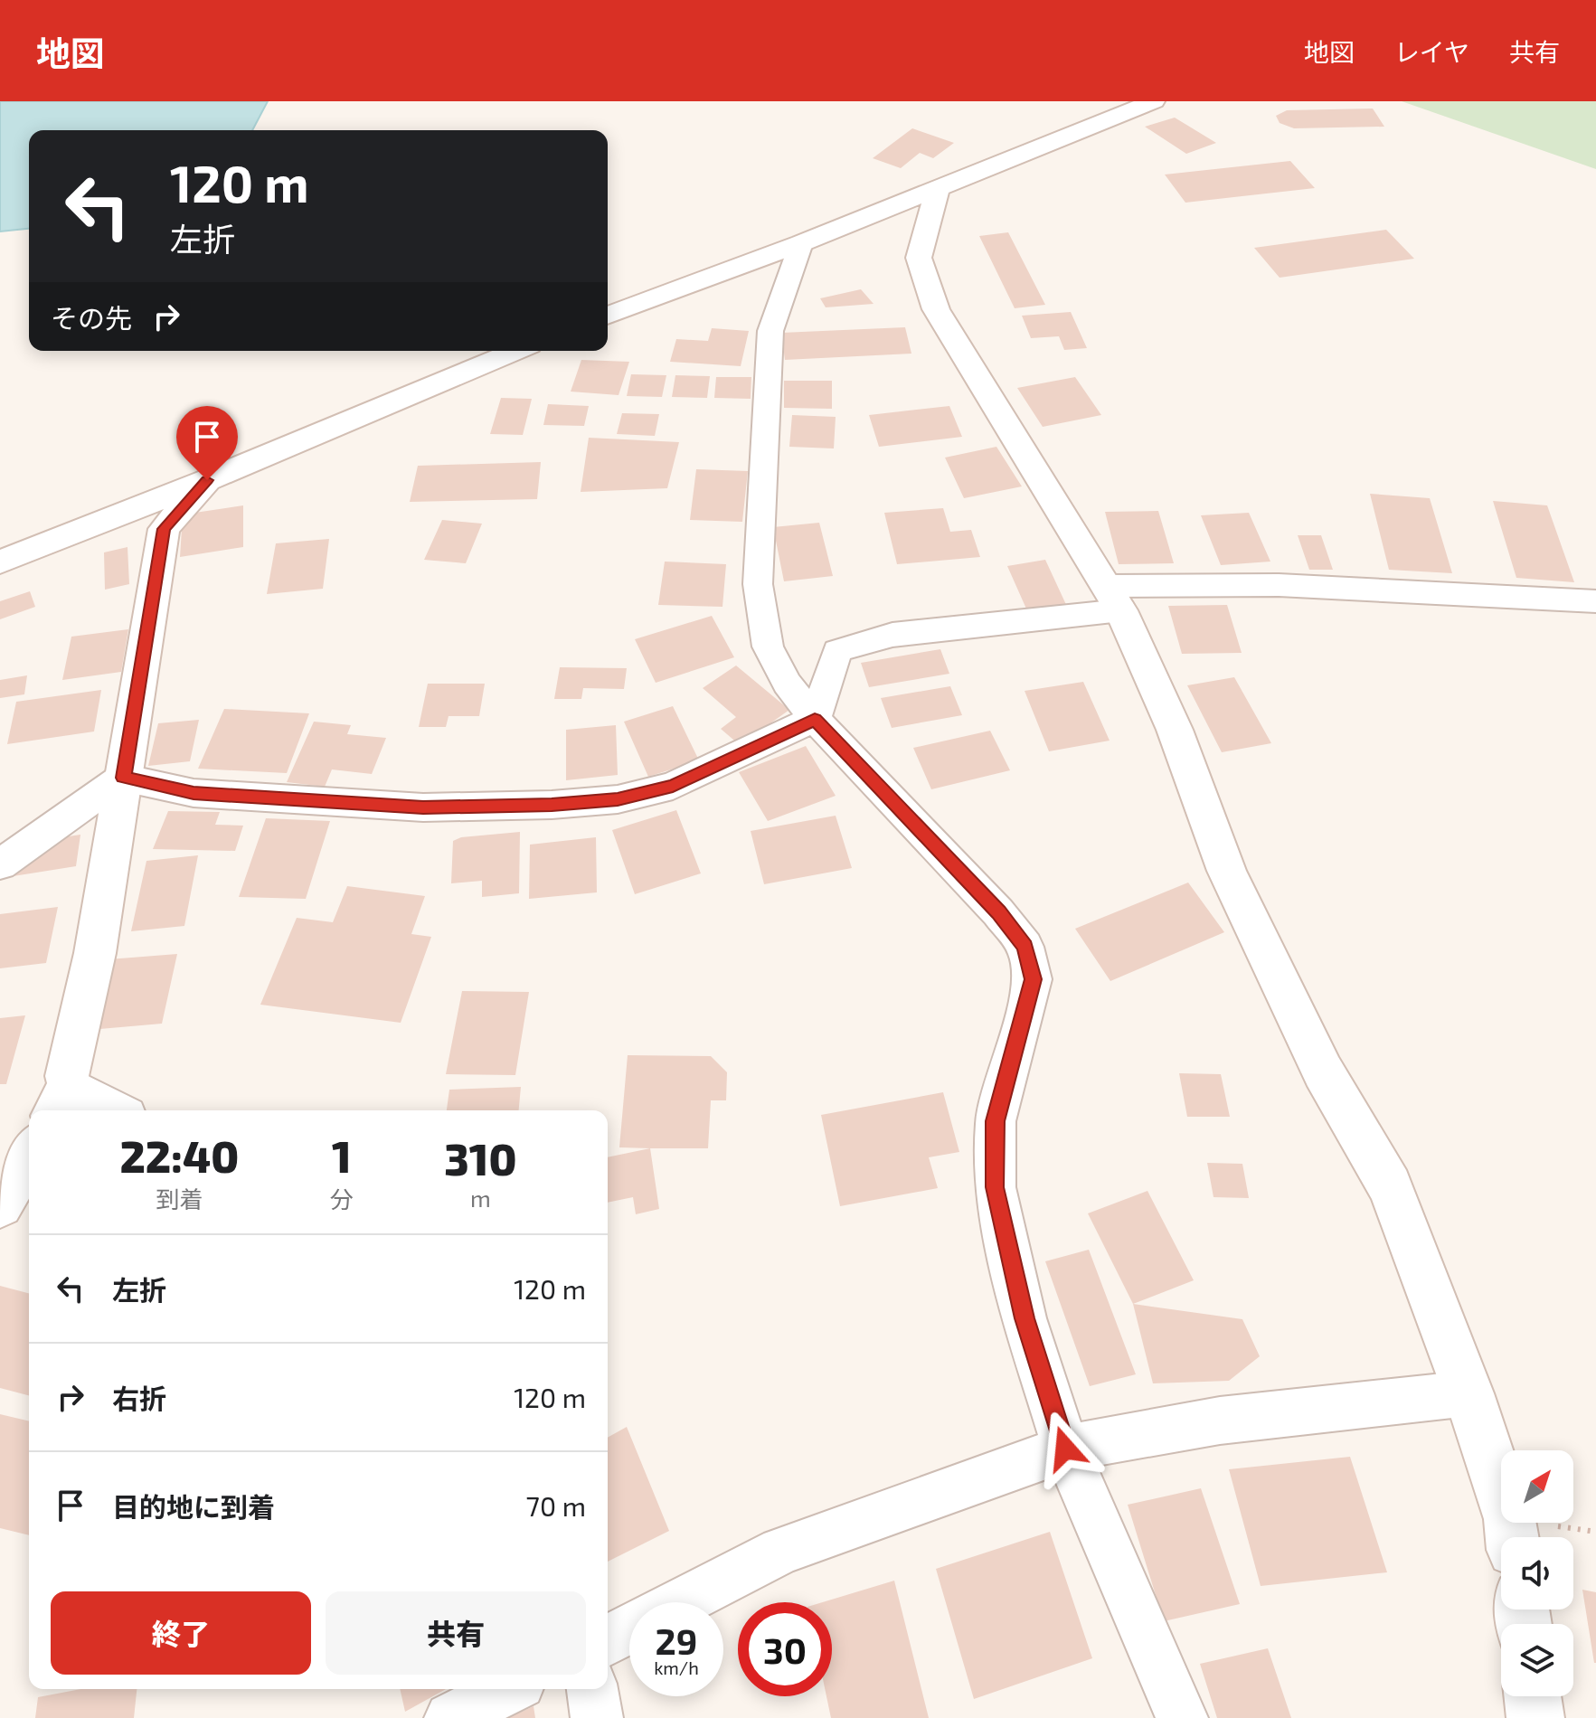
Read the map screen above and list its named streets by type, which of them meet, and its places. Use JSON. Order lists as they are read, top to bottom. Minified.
{"north":"top right","page":{"header":"地図","nav":["地図","レイヤ","共有"],"turn":["120 m","左折"],"then":"その先","eta":["22:40","到着","1","分","310","m"],"list":[{"name":"左折","value":"120 m"},{"name":"右折","value":"120 m"},{"name":"目的地に到着","value":"70 m"}],"buttons":["終了","共有"],"speed":"29 km/h","limit":"30"}}
